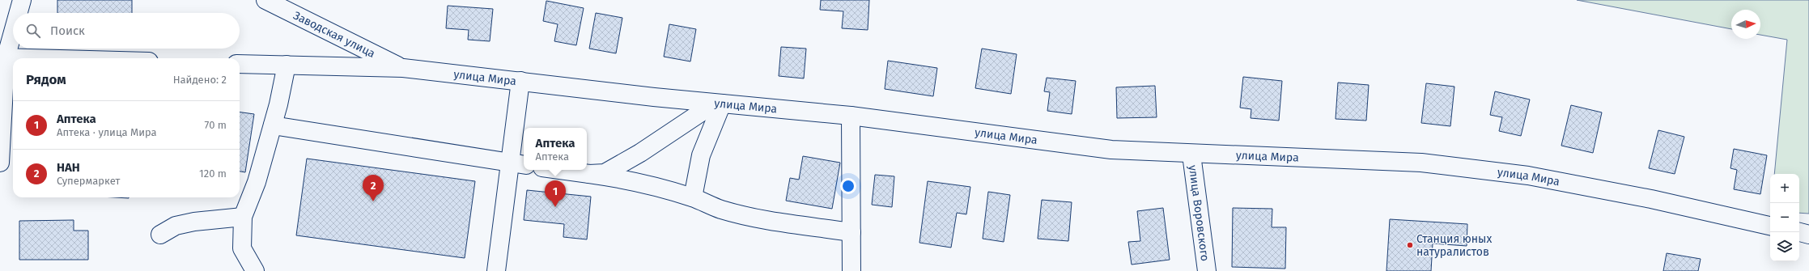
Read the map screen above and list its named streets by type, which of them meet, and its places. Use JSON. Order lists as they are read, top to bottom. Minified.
{"streets":{"street":["Заводская улица","улица Мира","улица Воровского"]},"crossings":[["Заводская улица","улица Мира"],["улица Мира","улица Воровского"]],"places":["Станция юных натуралистов"],"north":"right","page":{"search":"Поиск","heading":["Рядом","Найдено: 2"],"list":[{"mark":"1","name":"Аптека","note":"Аптека · улица Мира","value":"70 m"},{"mark":"2","name":"НАН","note":"Супермаркет","value":"120 m"}],"popup":["Аптека","Аптека"],"map_buttons":["+","−"],"pins":["2","1"]}}
